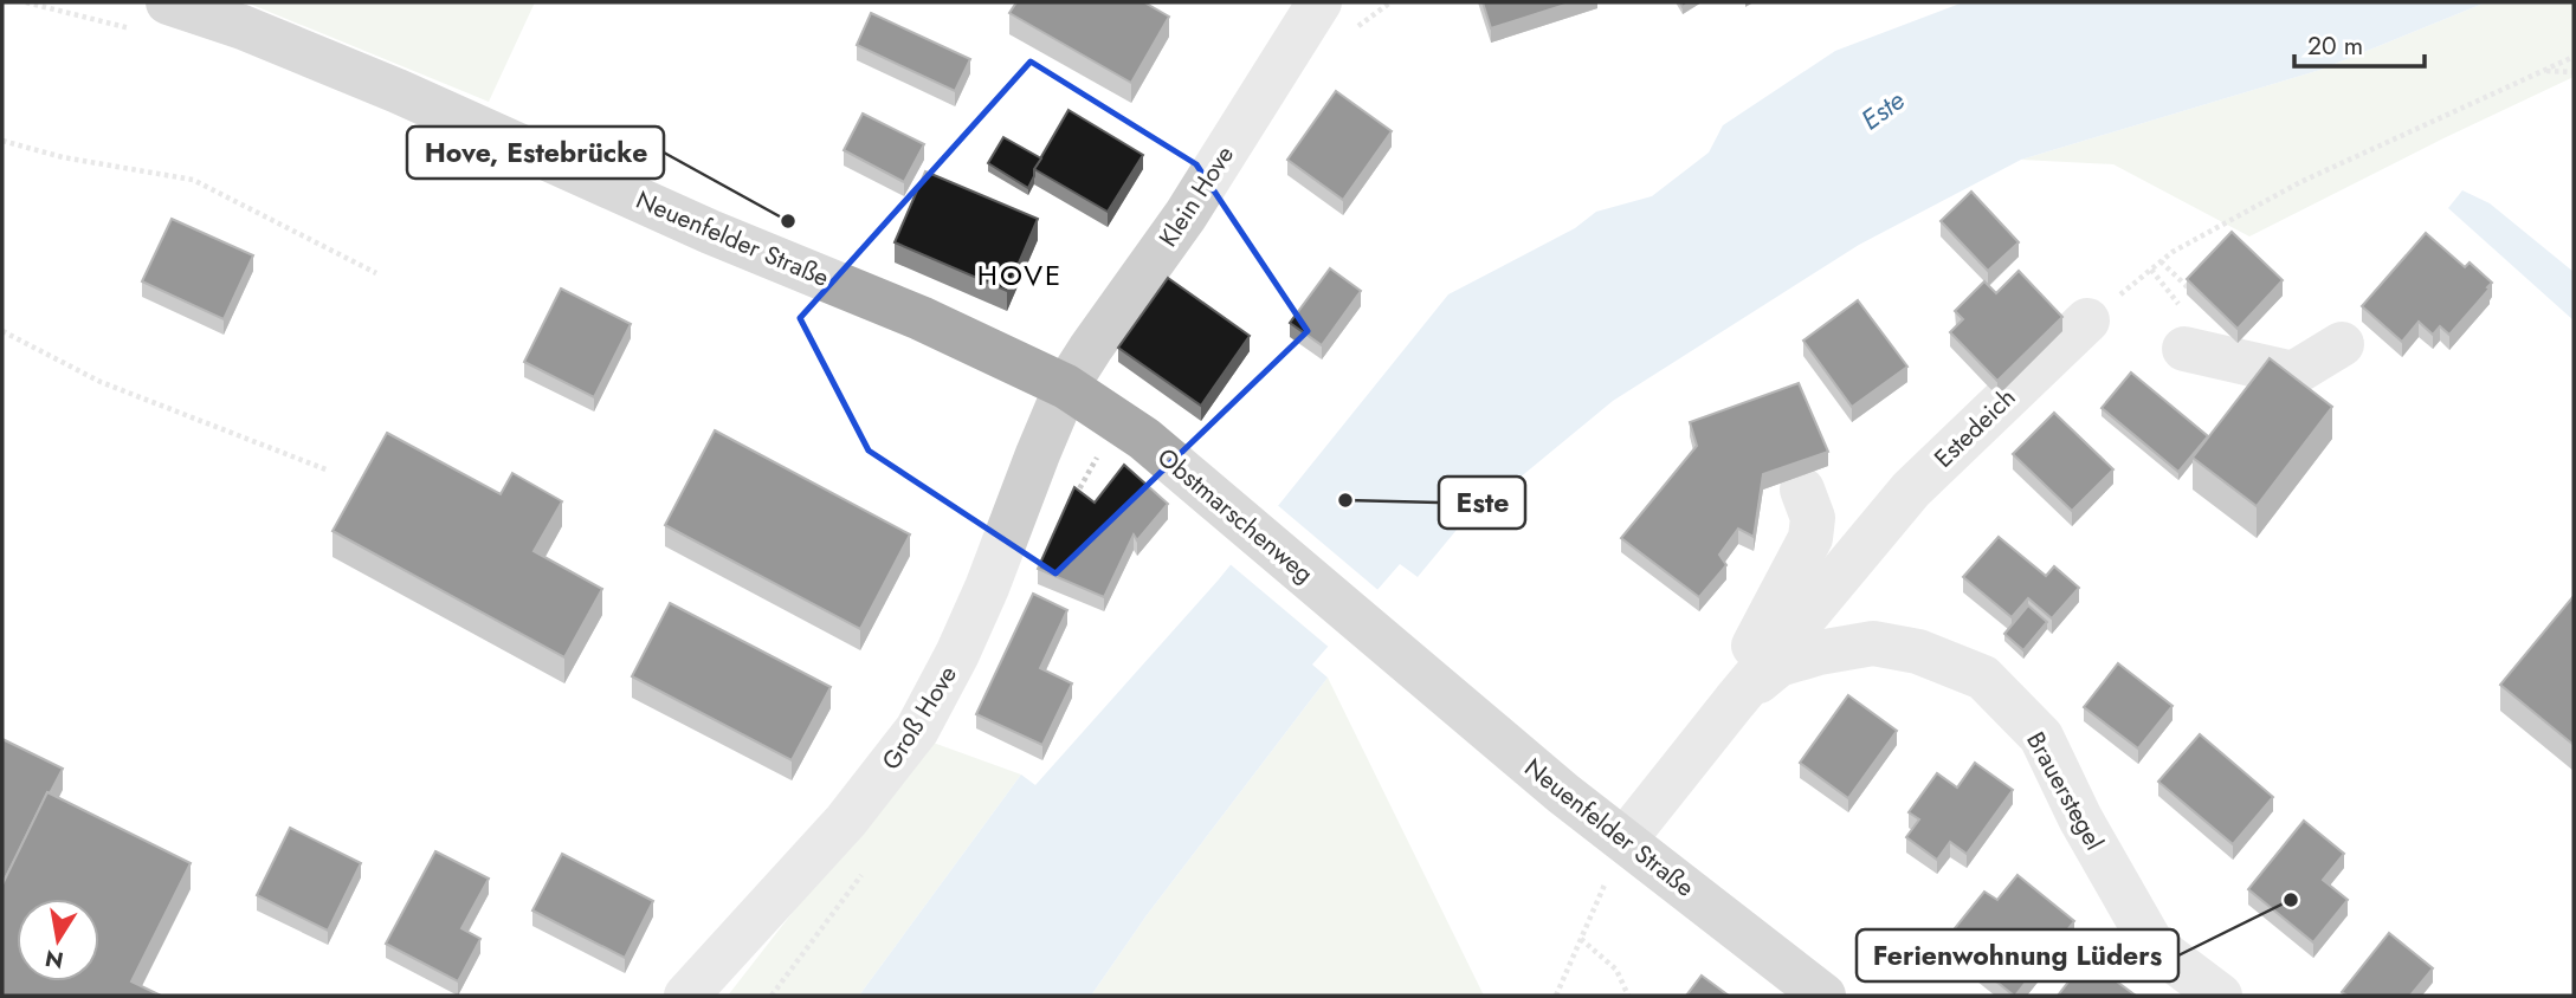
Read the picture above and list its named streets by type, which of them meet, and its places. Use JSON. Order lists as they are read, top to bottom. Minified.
{"streets":{"main road":["Neuenfelder Straße","Obstmarschenweg"],"street":["Klein Hove","Estedeich","Groß Hove","Brauerstegel"]},"crossings":[["Klein Hove","Neuenfelder Straße"],["Klein Hove","Obstmarschenweg"],["Klein Hove","Groß Hove"],["Neuenfelder Straße","Estedeich"],["Neuenfelder Straße","Obstmarschenweg"],["Neuenfelder Straße","Groß Hove"],["Estedeich","Brauerstegel"],["Obstmarschenweg","Groß Hove"]],"districts":["HOVE"],"water":["Este"],"places":["Hove, Estebrücke","Este","Ferienwohnung Lüders"],"scale_bar":"20 m","north":"bottom"}
